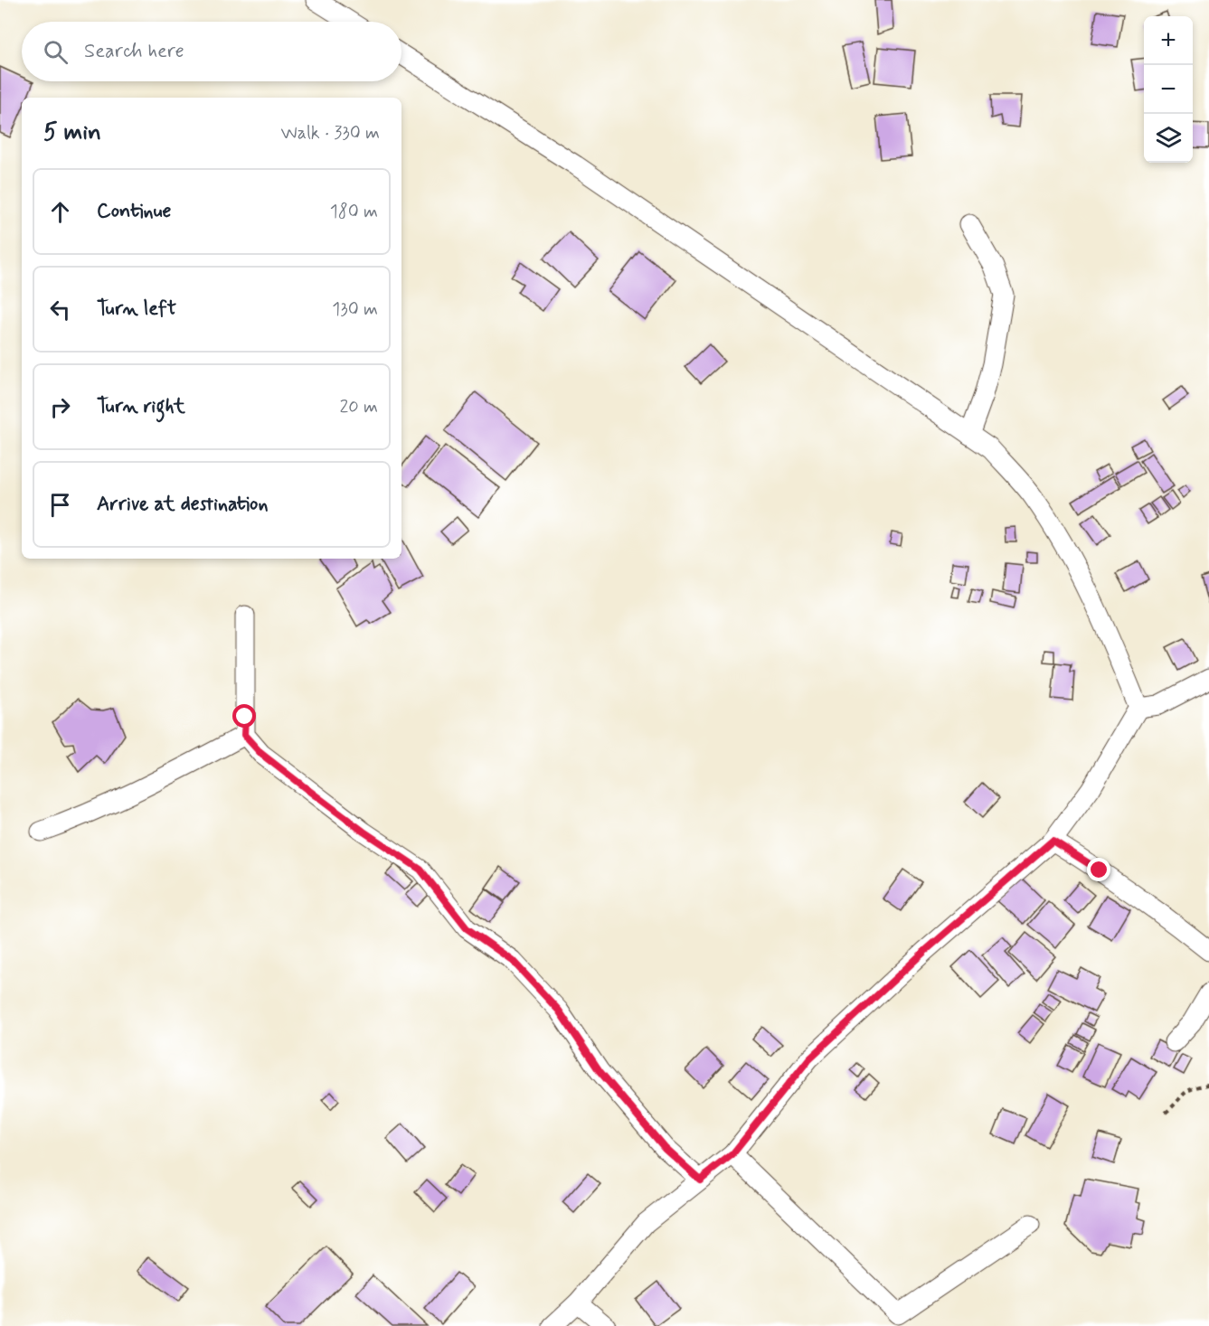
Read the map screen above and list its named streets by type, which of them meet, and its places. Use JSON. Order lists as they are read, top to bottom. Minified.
{"page":{"map_buttons":["+","−"],"search":"Search here","heading":["5 min","Walk · 330 m"],"list":[["Continue","180 m"],["Turn left","130 m"],["Turn right","20 m"],"Arrive at destination"]}}
